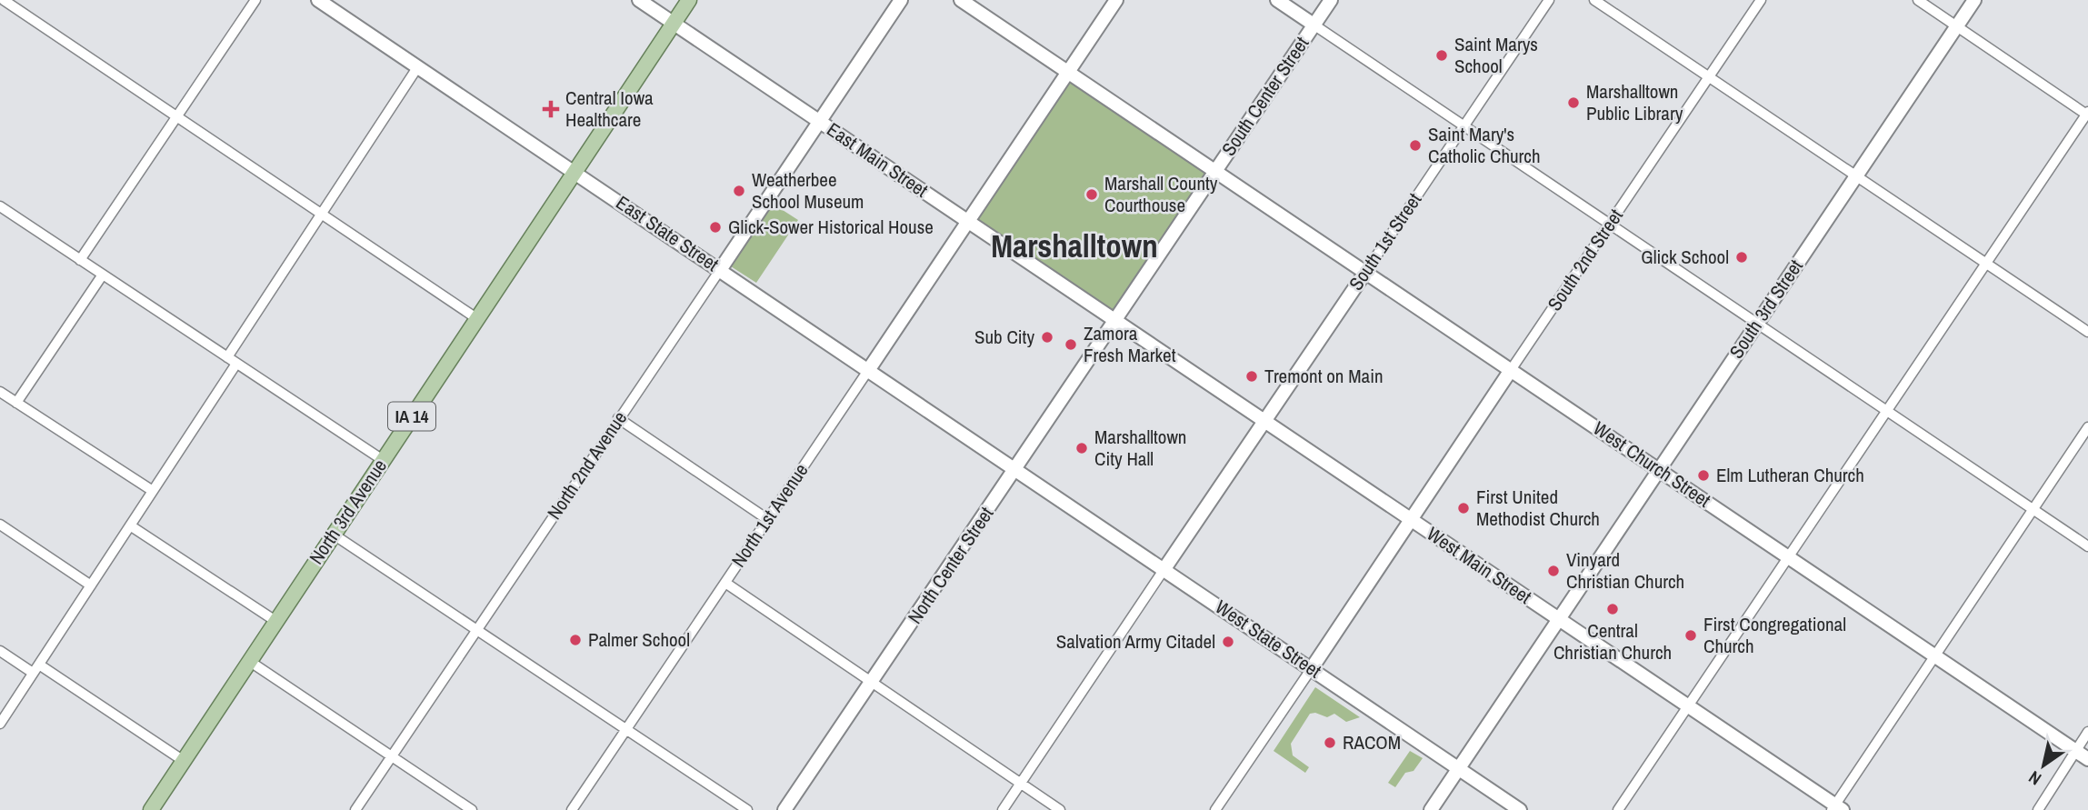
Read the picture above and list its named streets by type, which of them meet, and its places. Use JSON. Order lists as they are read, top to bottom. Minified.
{"streets":{"main road":["IA 14","North 3rd Avenue"],"street":["South Center Street","East Main Street","East State Street","South 1st Street","South 2nd Street","South 3rd Street","West Church Street","North 2nd Avenue","North 1st Avenue","North Center Street","West Main Street","West State Street"]},"crossings":[["South Center Street","East Main Street"],["South Center Street","West Church Street"],["South Center Street","North Center Street"],["South Center Street","West Main Street"],["East Main Street","IA 14"],["East Main Street","North 2nd Avenue"],["East Main Street","North 3rd Avenue"],["East Main Street","North 1st Avenue"],["East Main Street","North Center Street"],["East Main Street","West Main Street"],["East State Street","North 2nd Avenue"],["East State Street","North 3rd Avenue"],["East State Street","North 1st Avenue"],["East State Street","North Center Street"],["East State Street","West State Street"],["South 1st Street","West Church Street"],["South 1st Street","West Main Street"],["South 1st Street","West State Street"],["South 2nd Street","West Church Street"],["South 2nd Street","West Main Street"],["South 2nd Street","West State Street"],["South 3rd Street","West Church Street"],["South 3rd Street","West Main Street"],["South 3rd Street","West State Street"],["IA 14","North 3rd Avenue"],["West Church Street","North 1st Avenue"],["North Center Street","West Main Street"],["North Center Street","West State Street"]],"districts":["Marshalltown"],"places":{"other":["Saint Marys School","Marshalltown Public Library","Saint Mary's Catholic Church","Weatherbee School Museum","Marshall County Courthouse","Glick-Sower Historical House","Glick School","Sub City","Zamora Fresh Market","Tremont on Main","Marshalltown City Hall","Elm Lutheran Church","First United Methodist Church","Vinyard Christian Church","Central Christian Church","First Congregational Church","Palmer School","Salvation Army Citadel","RACOM"],"health":["Central Iowa Healthcare"]},"north":"bottom left"}
